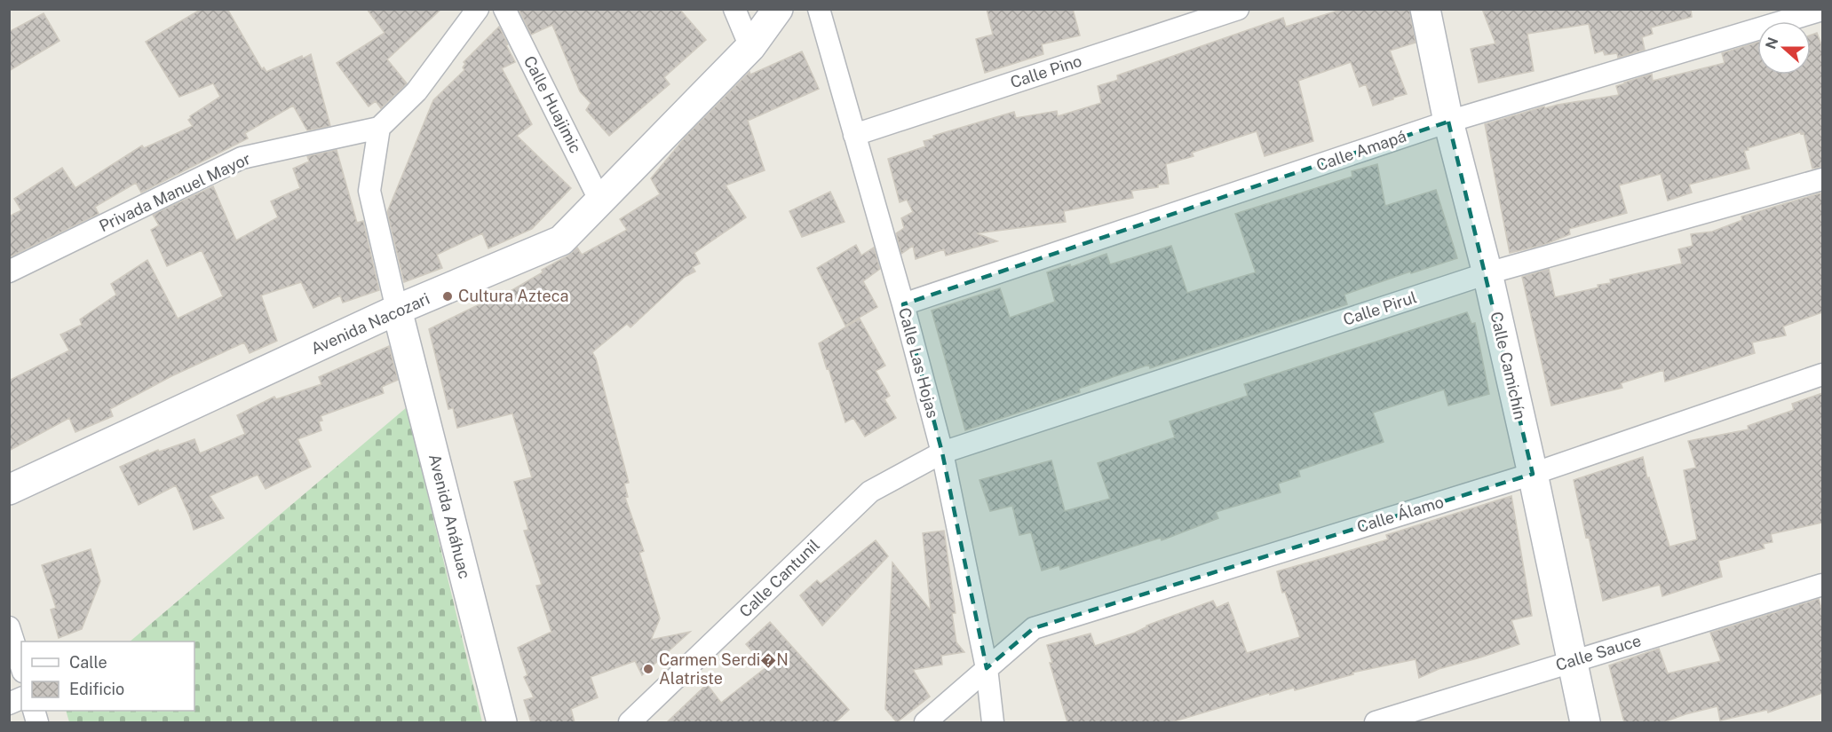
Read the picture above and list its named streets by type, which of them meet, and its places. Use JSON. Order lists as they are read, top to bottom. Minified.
{"streets":{"street":["Calle Pino","Calle Huajimic","Calle Amapá","Privada Manuel Mayor","Calle Pirul","Avenida Nacozari","Calle Las Hojas","Calle Camichín","Calle Álamo","Avenida Anáhuac","Calle Cantunil","Calle Sauce"]},"crossings":[["Calle Pino","Calle Las Hojas"],["Calle Huajimic","Avenida Nacozari"],["Calle Amapá","Calle Las Hojas"],["Calle Amapá","Calle Camichín"],["Calle Pirul","Calle Las Hojas"],["Calle Pirul","Calle Camichín"],["Calle Pirul","Calle Cantunil"],["Avenida Nacozari","Avenida Anáhuac"],["Calle Las Hojas","Calle Álamo"],["Calle Las Hojas","Calle Cantunil"],["Calle Camichín","Calle Álamo"],["Calle Camichín","Calle Sauce"]],"places":["Cultura Azteca","Carmen Serdi�N Alatriste"],"legend":["Calle","Edificio"],"north":"left"}
